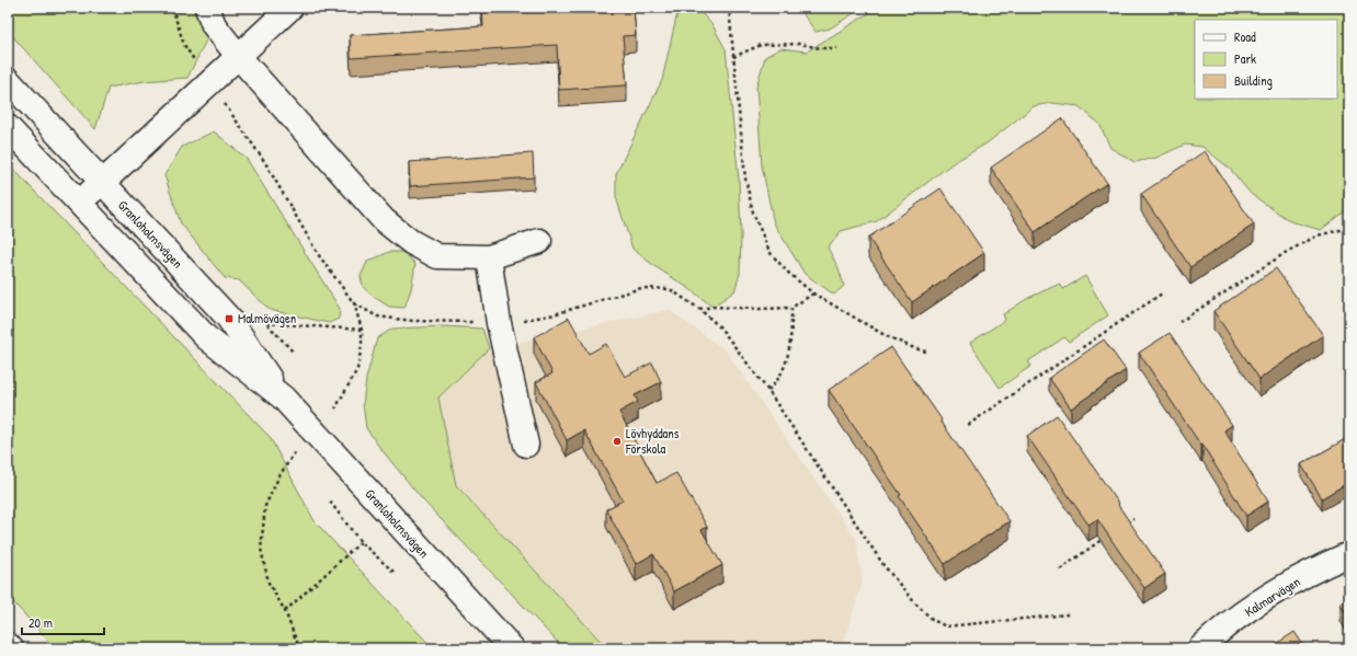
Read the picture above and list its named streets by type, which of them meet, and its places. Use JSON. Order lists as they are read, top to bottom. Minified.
{"streets":{"street":["Granloholmsvägen","Kalmarvägen"]},"places":{"transit":["Malmövägen"],"other":["Lövhyddans Förskola"]},"legend":["Road","Park","Building"],"scale_bar":"20 m"}
